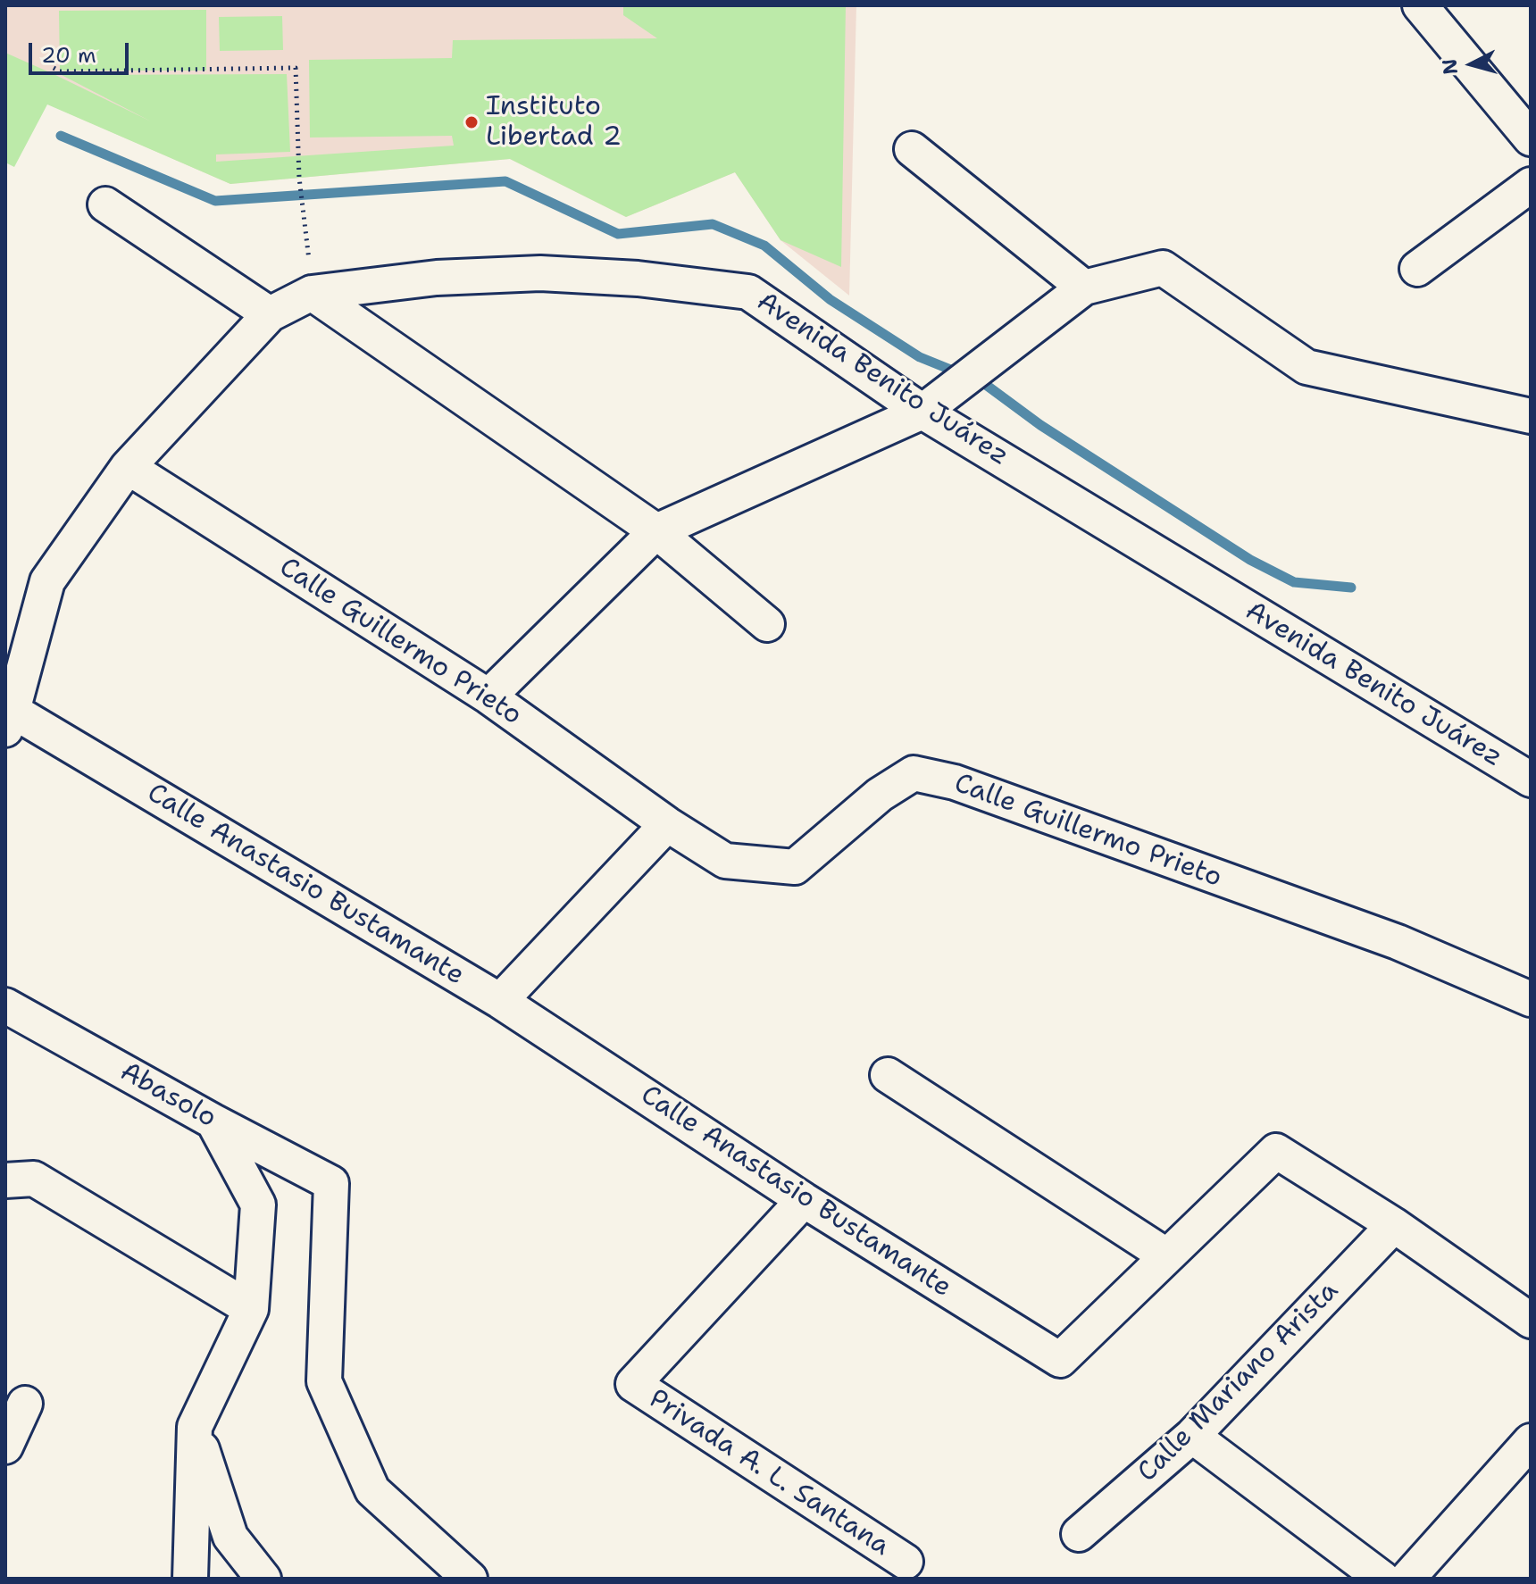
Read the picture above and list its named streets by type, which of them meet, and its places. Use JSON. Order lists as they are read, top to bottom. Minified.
{"streets":{"street":["Avenida Benito Juárez","Calle Guillermo Prieto","Calle Anastasio Bustamante","Abasolo","Calle Mariano Arista","Privada A. L. Santana"]},"crossings":[["Avenida Benito Juárez","Calle Guillermo Prieto"],["Avenida Benito Juárez","Calle Anastasio Bustamante"],["Calle Anastasio Bustamante","Calle Mariano Arista"],["Calle Anastasio Bustamante","Privada A. L. Santana"]],"places":["Instituto Libertad 2"],"scale_bar":"20 m","north":"left"}
